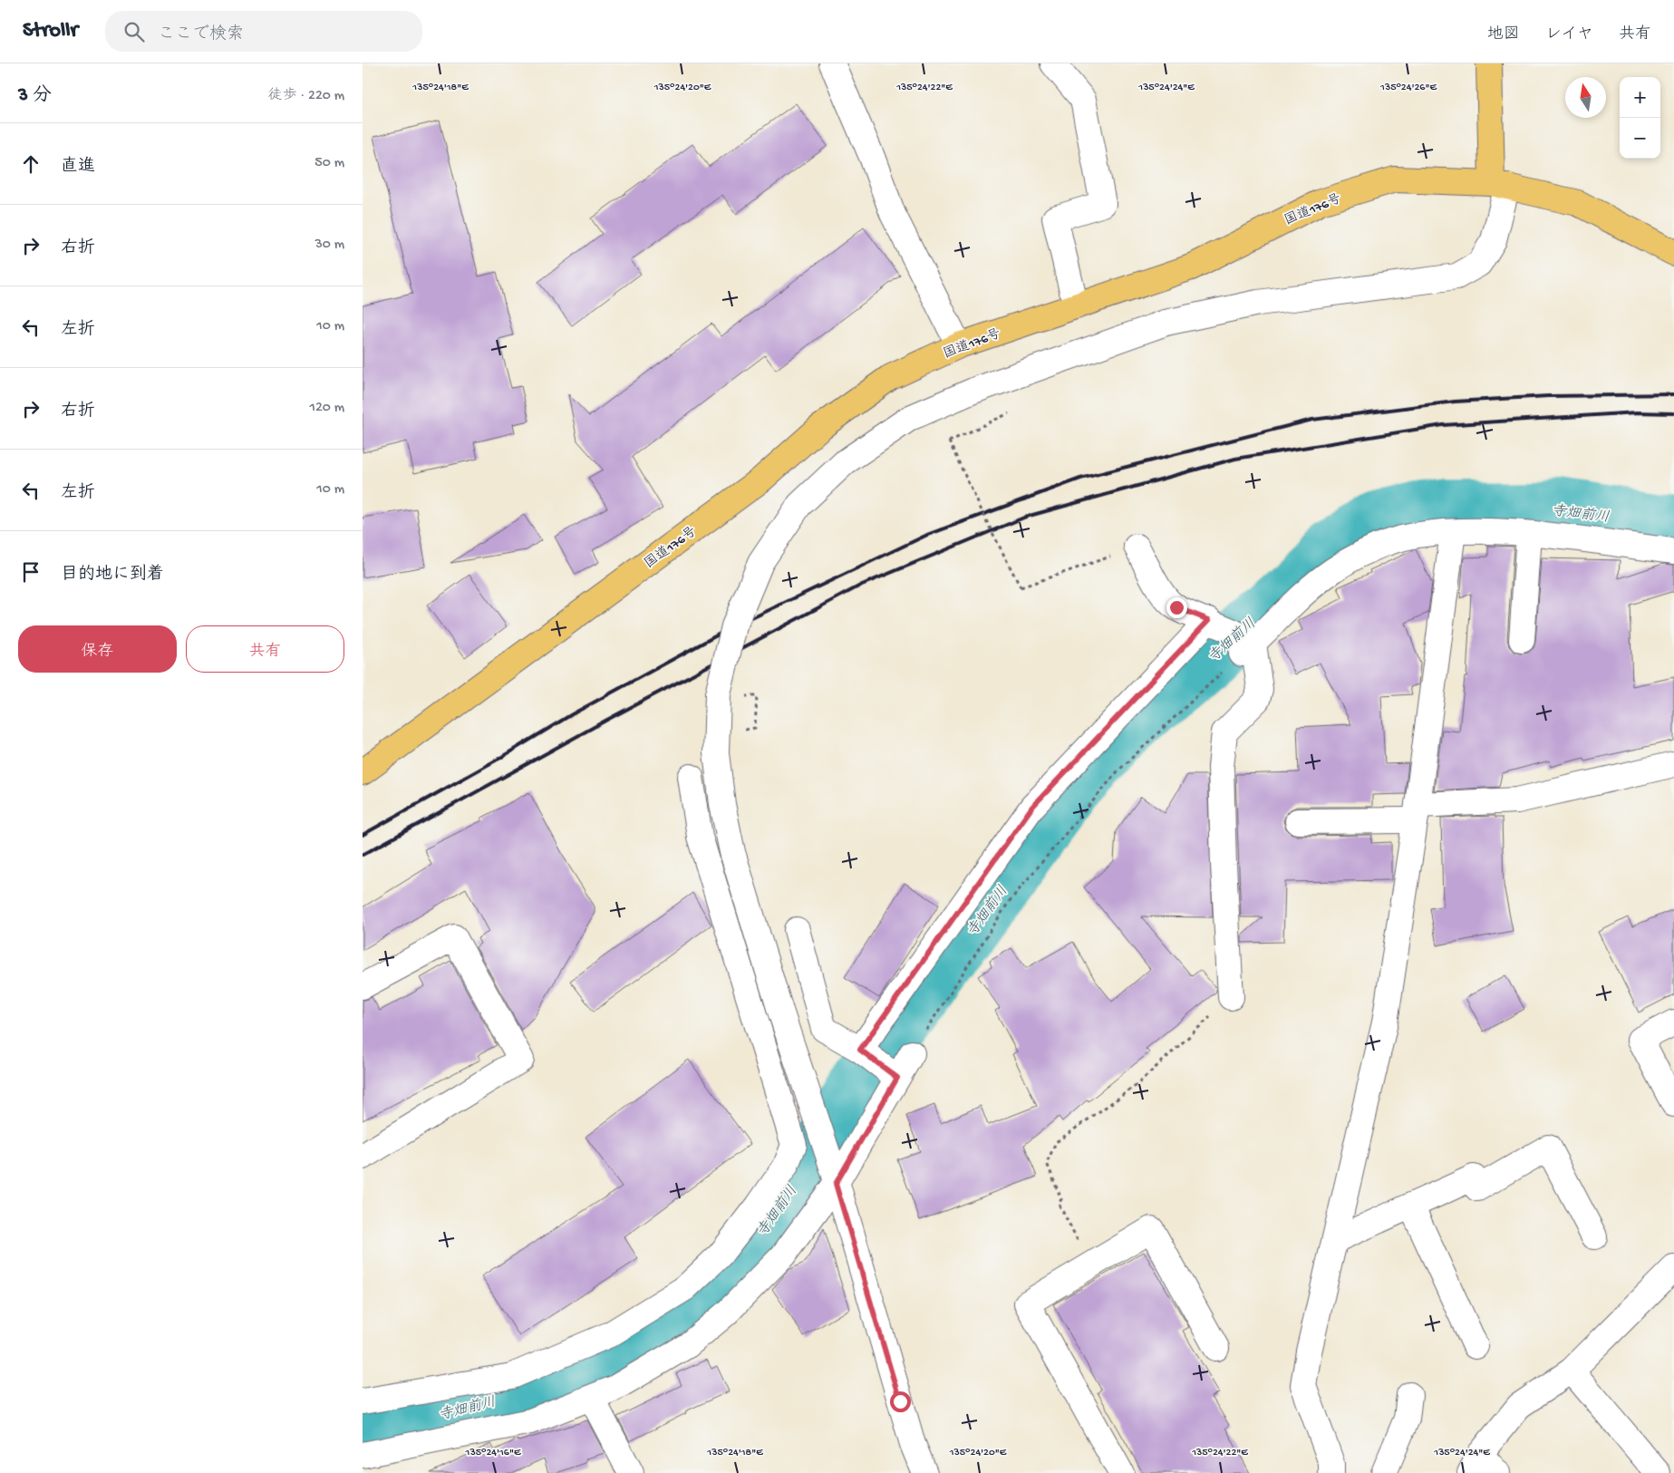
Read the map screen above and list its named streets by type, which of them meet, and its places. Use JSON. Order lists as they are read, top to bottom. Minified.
{"streets":{"main road":["国道176号"]},"water":["寺畑前川"],"north":"top","page":{"header":"Strollr","search":"ここで検索","nav":["地図","レイヤ","共有"],"heading":["3 分","徒歩 · 220 m"],"map_buttons":["+","−"],"list":[["直進","50 m"],["右折","30 m"],["左折","10 m"],["右折","120 m"],["左折","10 m"],"目的地に到着"],"buttons":["保存","共有"]},"coordinates":["135°24'18\"E","135°24'20\"E","135°24'22\"E","135°24'24\"E","135°24'26\"E","135°24'16\"E"]}
